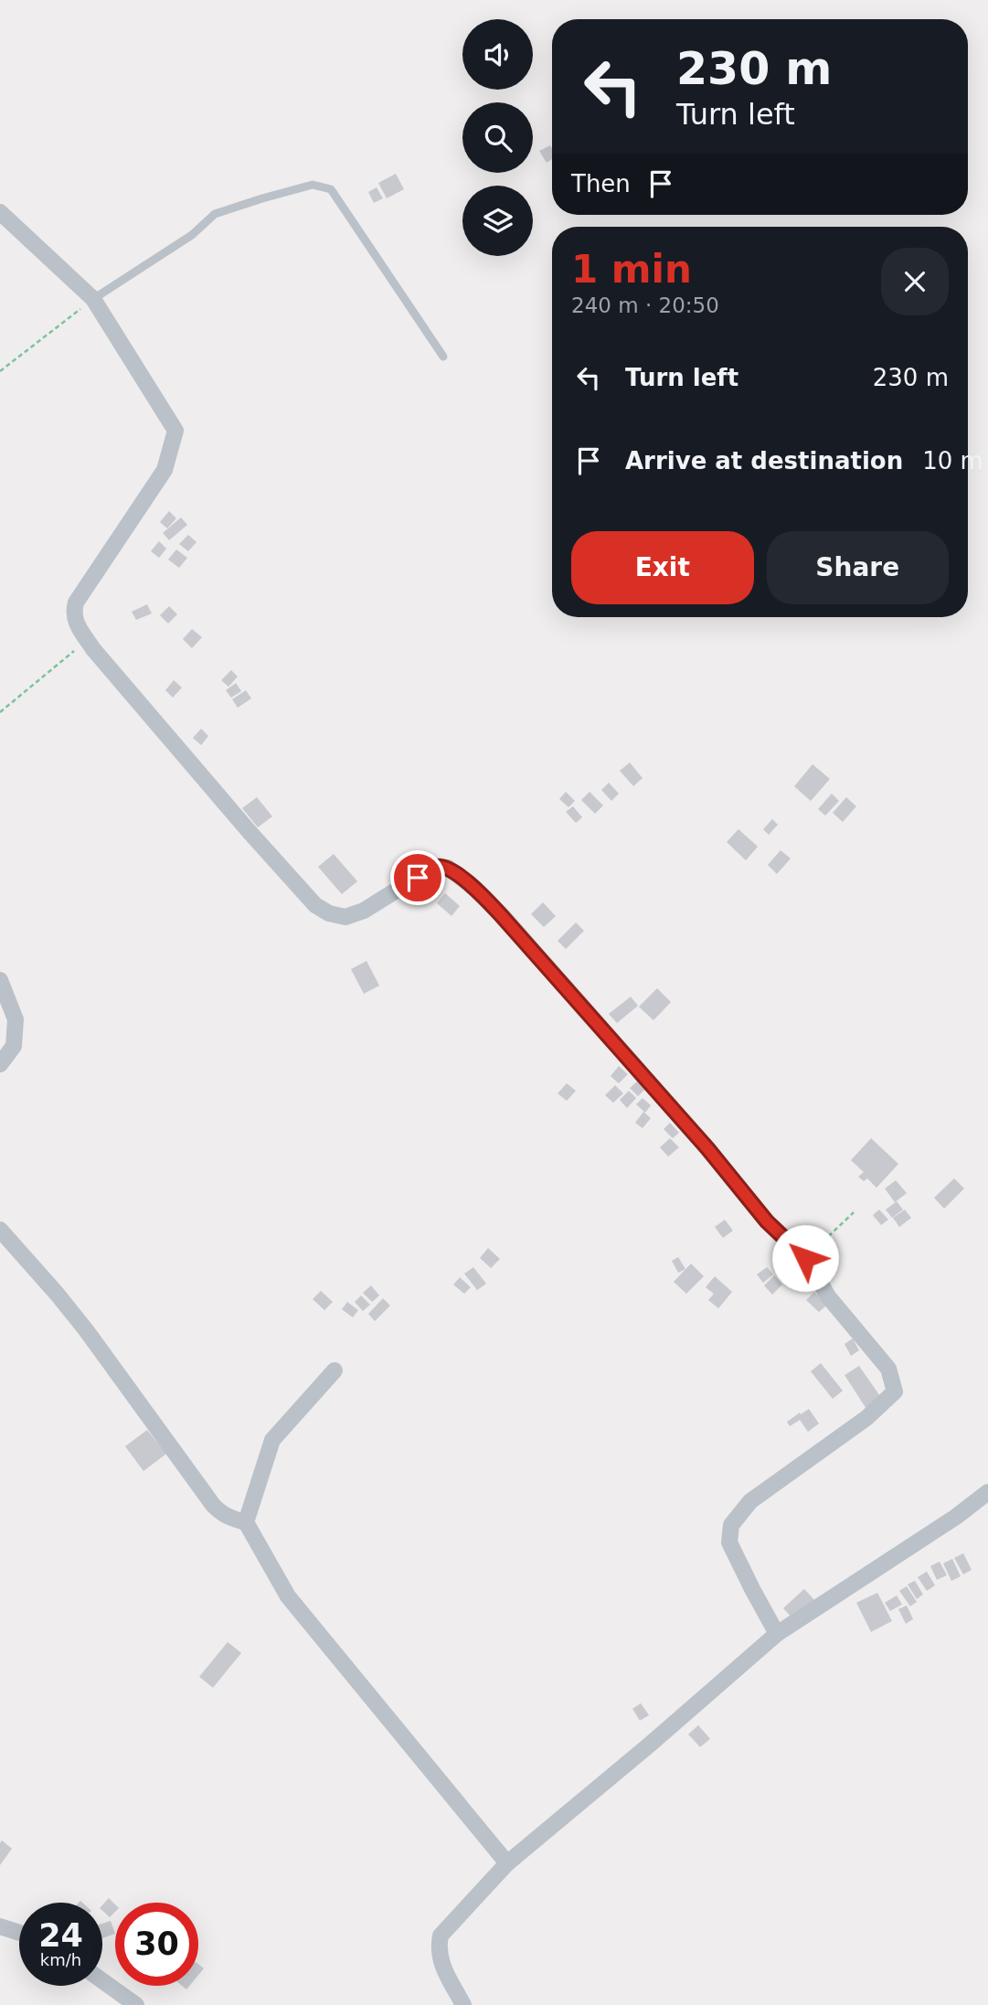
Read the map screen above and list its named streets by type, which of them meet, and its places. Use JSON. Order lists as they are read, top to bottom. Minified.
{"page":{"turn":["230 m","Turn left"],"then":"Then","heading":["1 min","240 m · 20:50"],"list":[{"name":"Turn left","value":"230 m"},{"name":"Arrive at destination","value":"10 m"}],"buttons":["Exit","Share"],"speed":"24 km/h","limit":"30"}}
